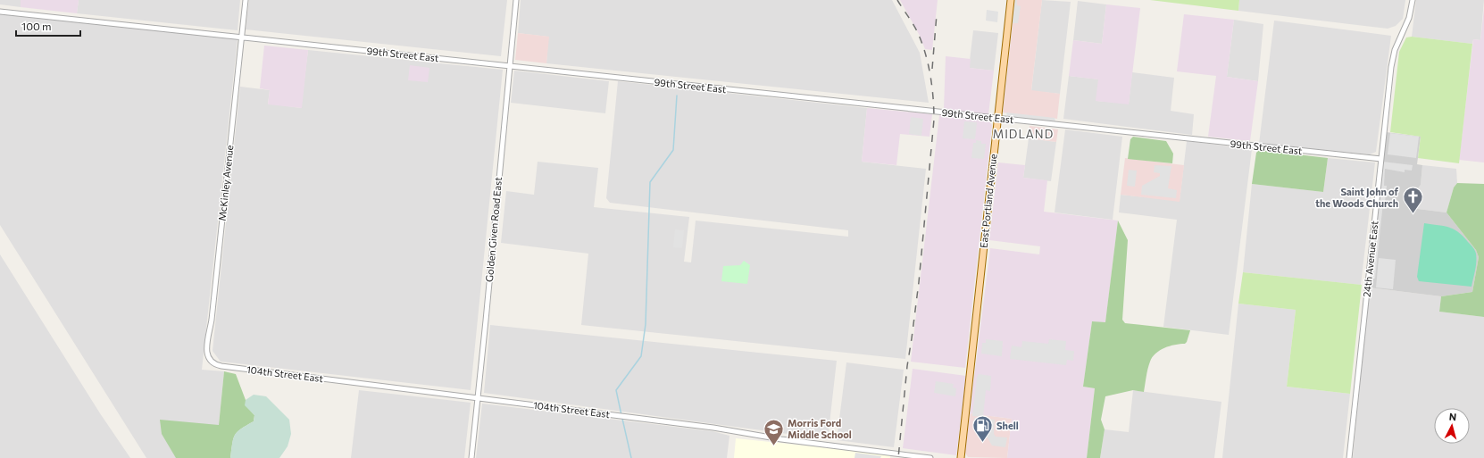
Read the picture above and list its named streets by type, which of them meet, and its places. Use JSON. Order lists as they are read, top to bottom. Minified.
{"streets":{"main road":["East Portland Avenue"],"street":["99th Street East","McKinley Avenue","Golden Given Road East","24th Avenue East","104th Street East"]},"crossings":[["99th Street East","McKinley Avenue"],["99th Street East","East Portland Avenue"],["99th Street East","Golden Given Road East"],["99th Street East","24th Avenue East"],["McKinley Avenue","104th Street East"],["Golden Given Road East","104th Street East"]],"districts":["MIDLAND"],"places":{"church":["Saint John of the Woods Church"],"fuel station":["Shell"],"school or university":["Morris Ford Middle School"]},"scale_bar":"100 m","north":"top"}
